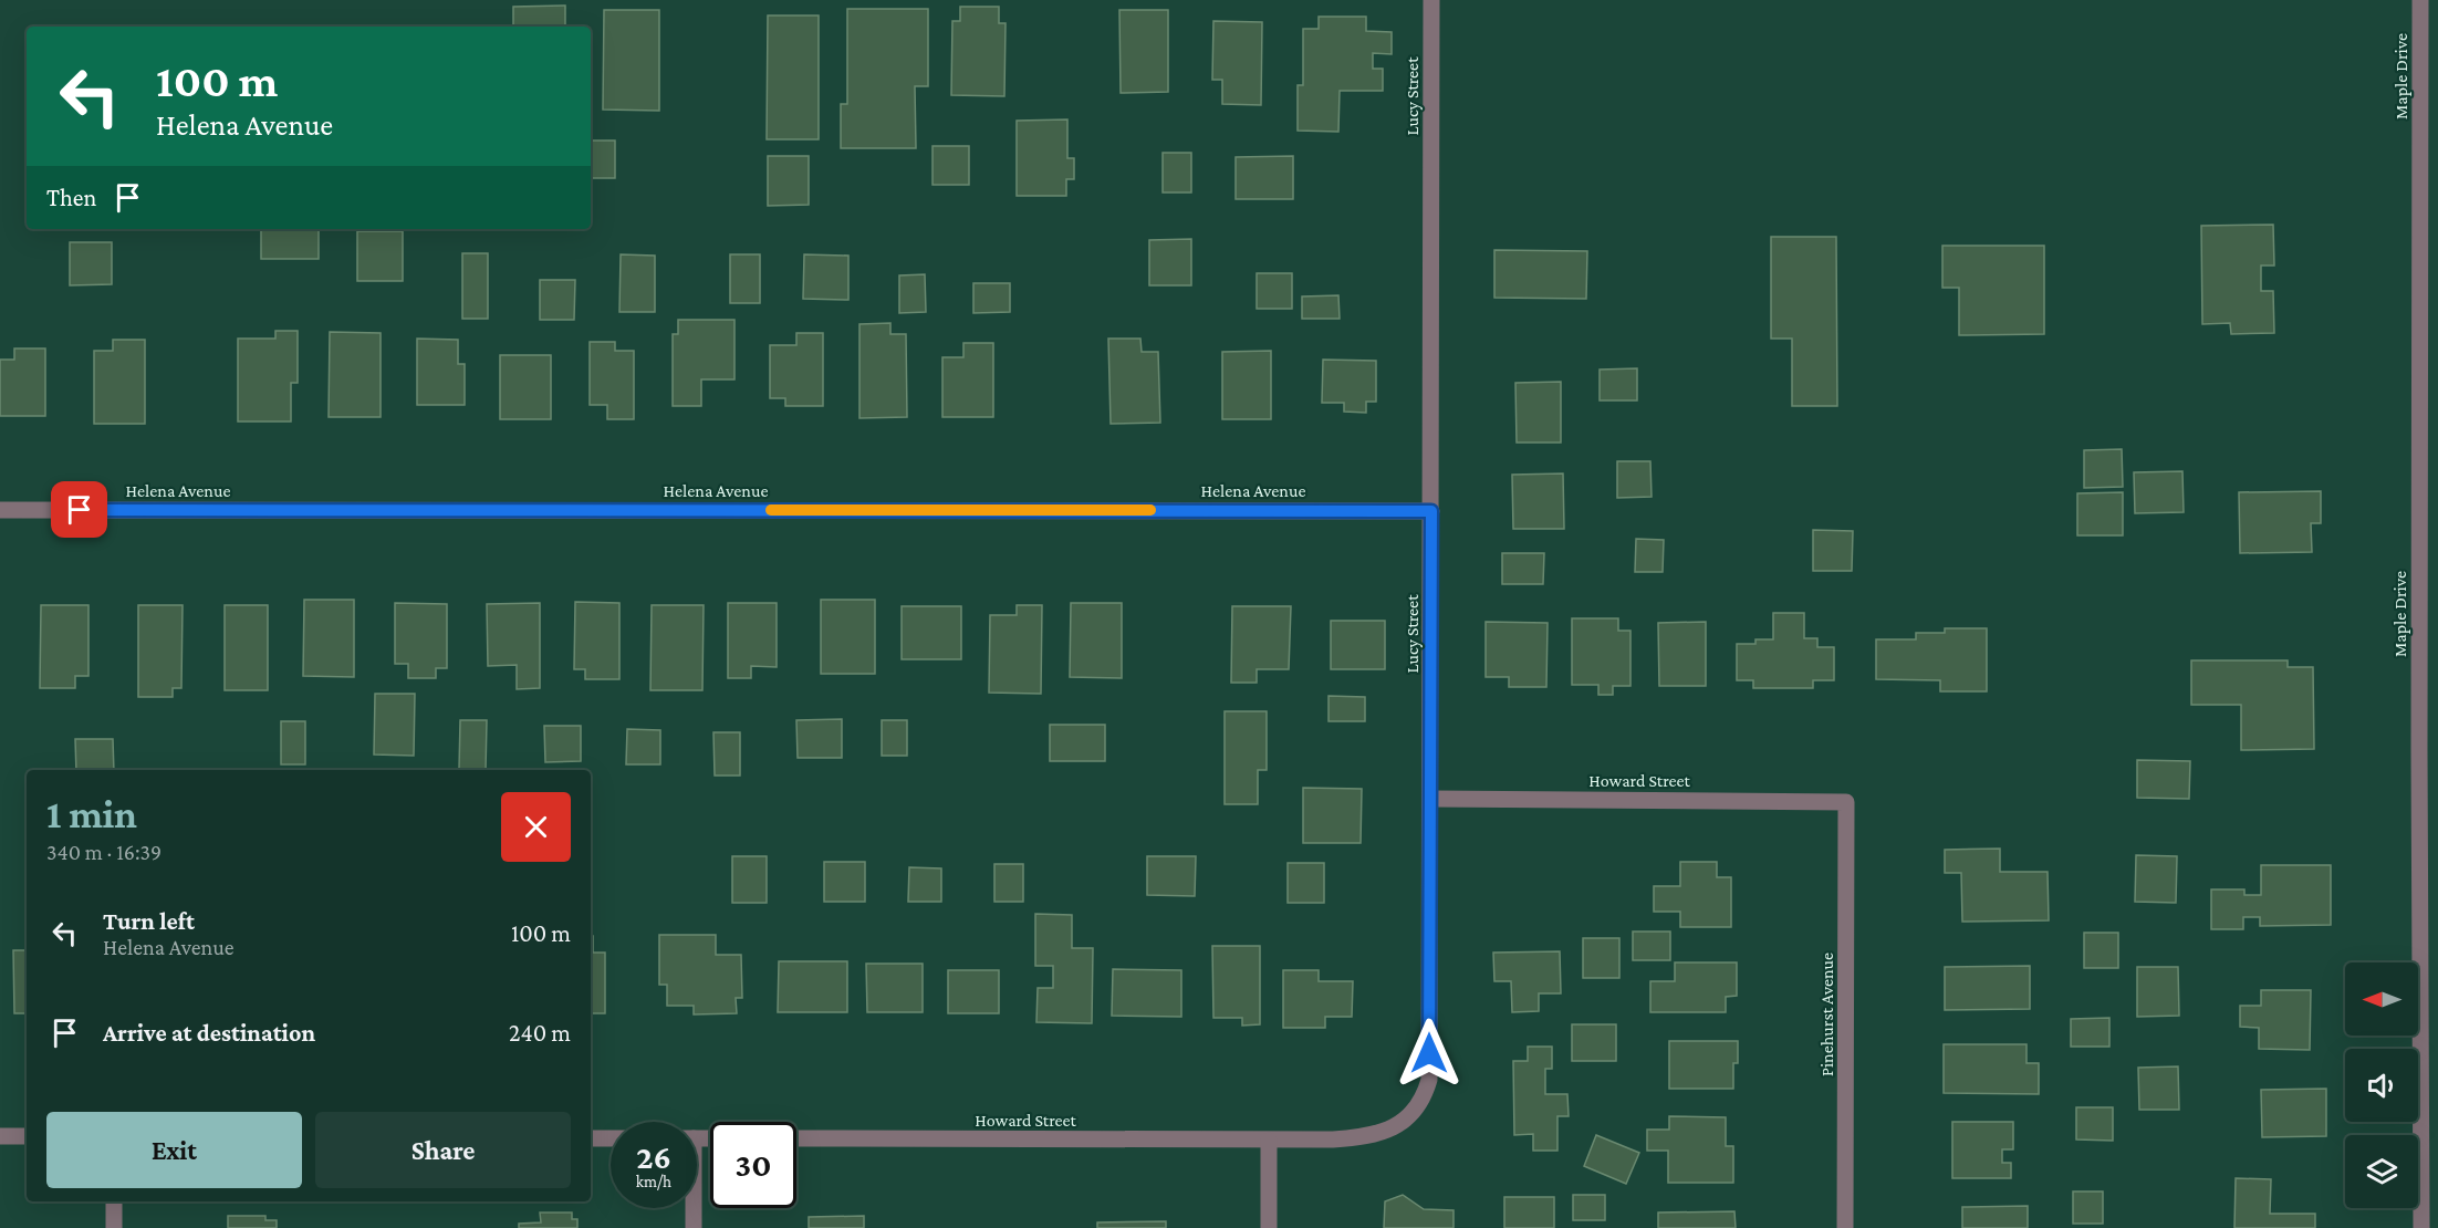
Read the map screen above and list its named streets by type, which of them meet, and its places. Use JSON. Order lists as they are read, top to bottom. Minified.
{"streets":{"street":["Maple Drive","Lucy Street","Helena Avenue","Howard Street","Pinehurst Avenue"]},"crossings":[["Lucy Street","Helena Avenue"],["Lucy Street","Howard Street"],["Howard Street","Pinehurst Avenue"]],"north":"left","page":{"turn":["100 m","Helena Avenue"],"then":"Then","heading":["1 min","340 m · 16:39"],"list":[{"name":"Turn left","note":"Helena Avenue","value":"100 m"},{"name":"Arrive at destination","value":"240 m"}],"buttons":["Exit","Share"],"speed":"26 km/h","limit":"30"}}
